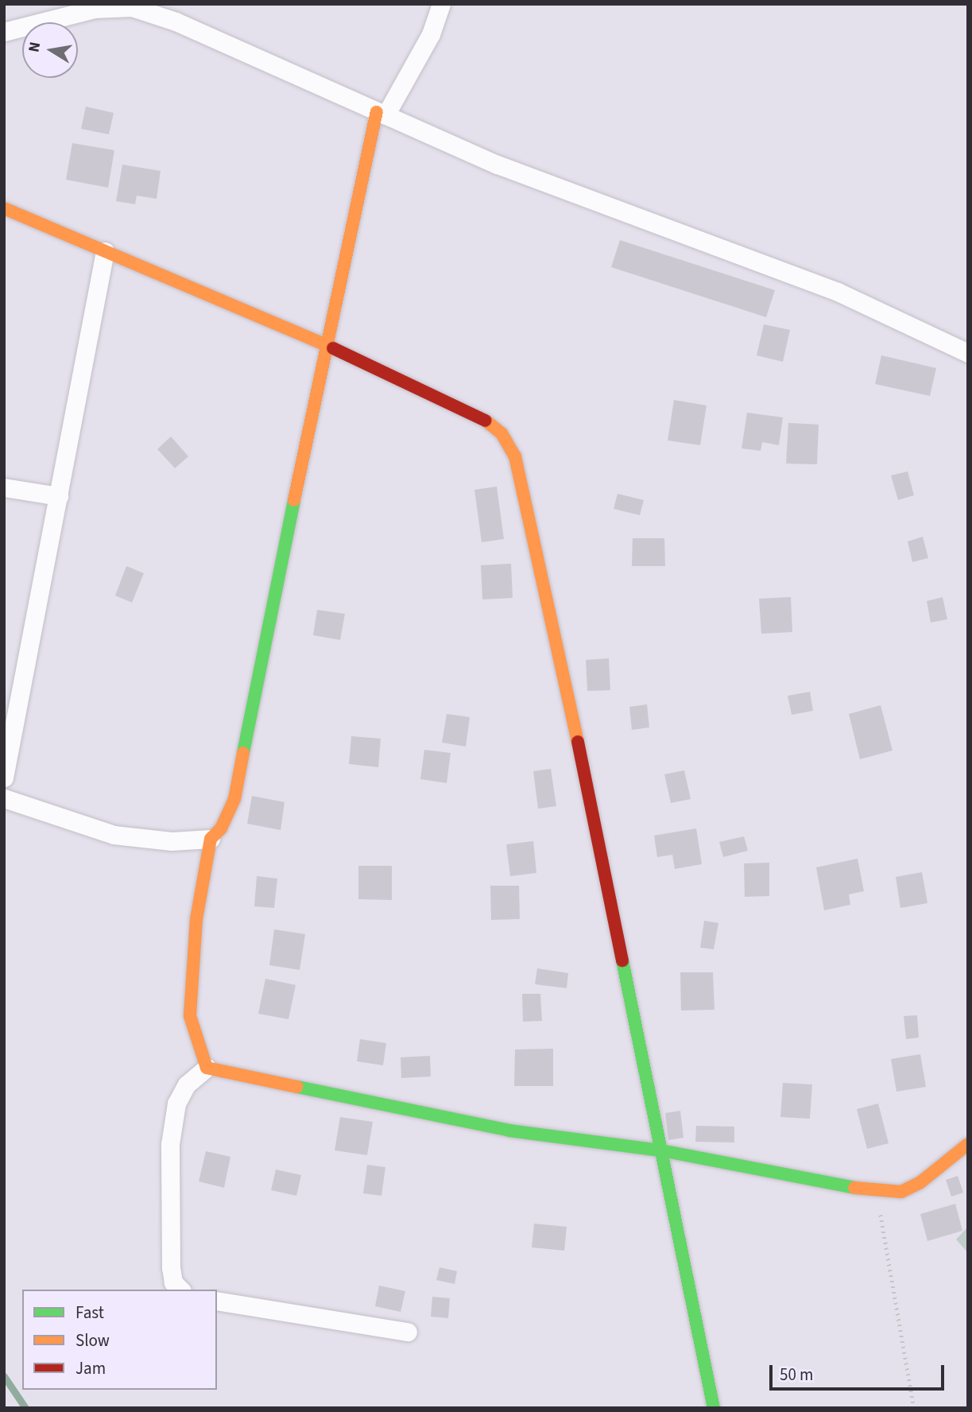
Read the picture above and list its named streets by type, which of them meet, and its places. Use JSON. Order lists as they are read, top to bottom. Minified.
{"legend":["Fast","Slow","Jam"],"scale_bar":"50 m","north":"left"}
